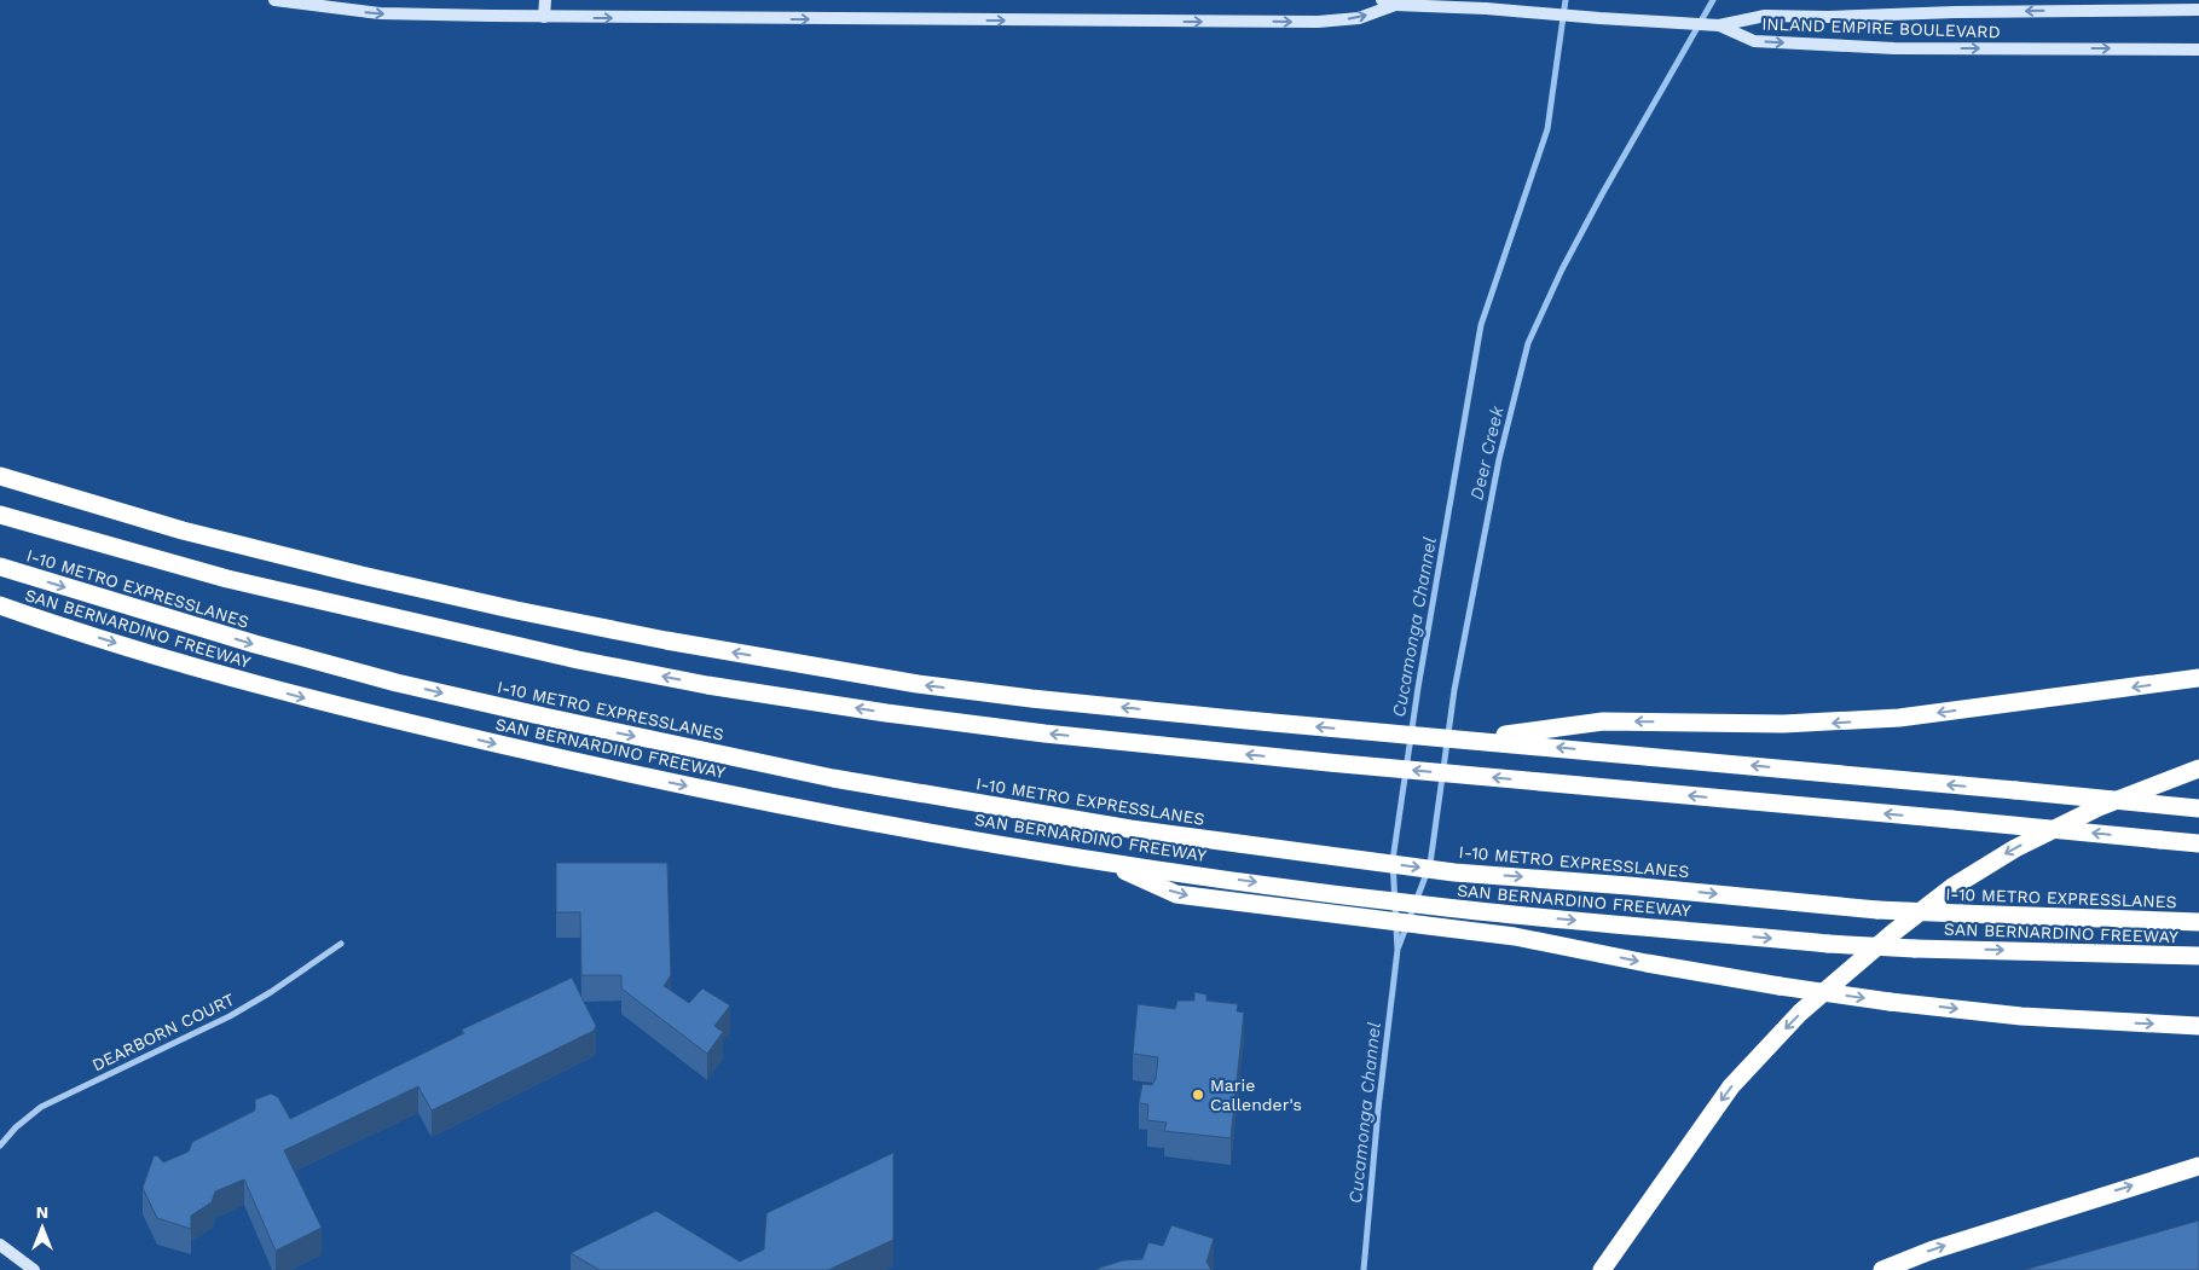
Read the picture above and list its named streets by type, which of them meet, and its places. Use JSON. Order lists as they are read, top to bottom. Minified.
{"streets":{"highway":["I-10 METRO EXPRESSLANES","SAN BERNARDINO FREEWAY"],"main road":["INLAND EMPIRE BOULEVARD"],"street":["DEARBORN COURT"]},"water":["Deer Creek","Cucamonga Channel"],"places":["Marie Callender's"],"north":"top"}
